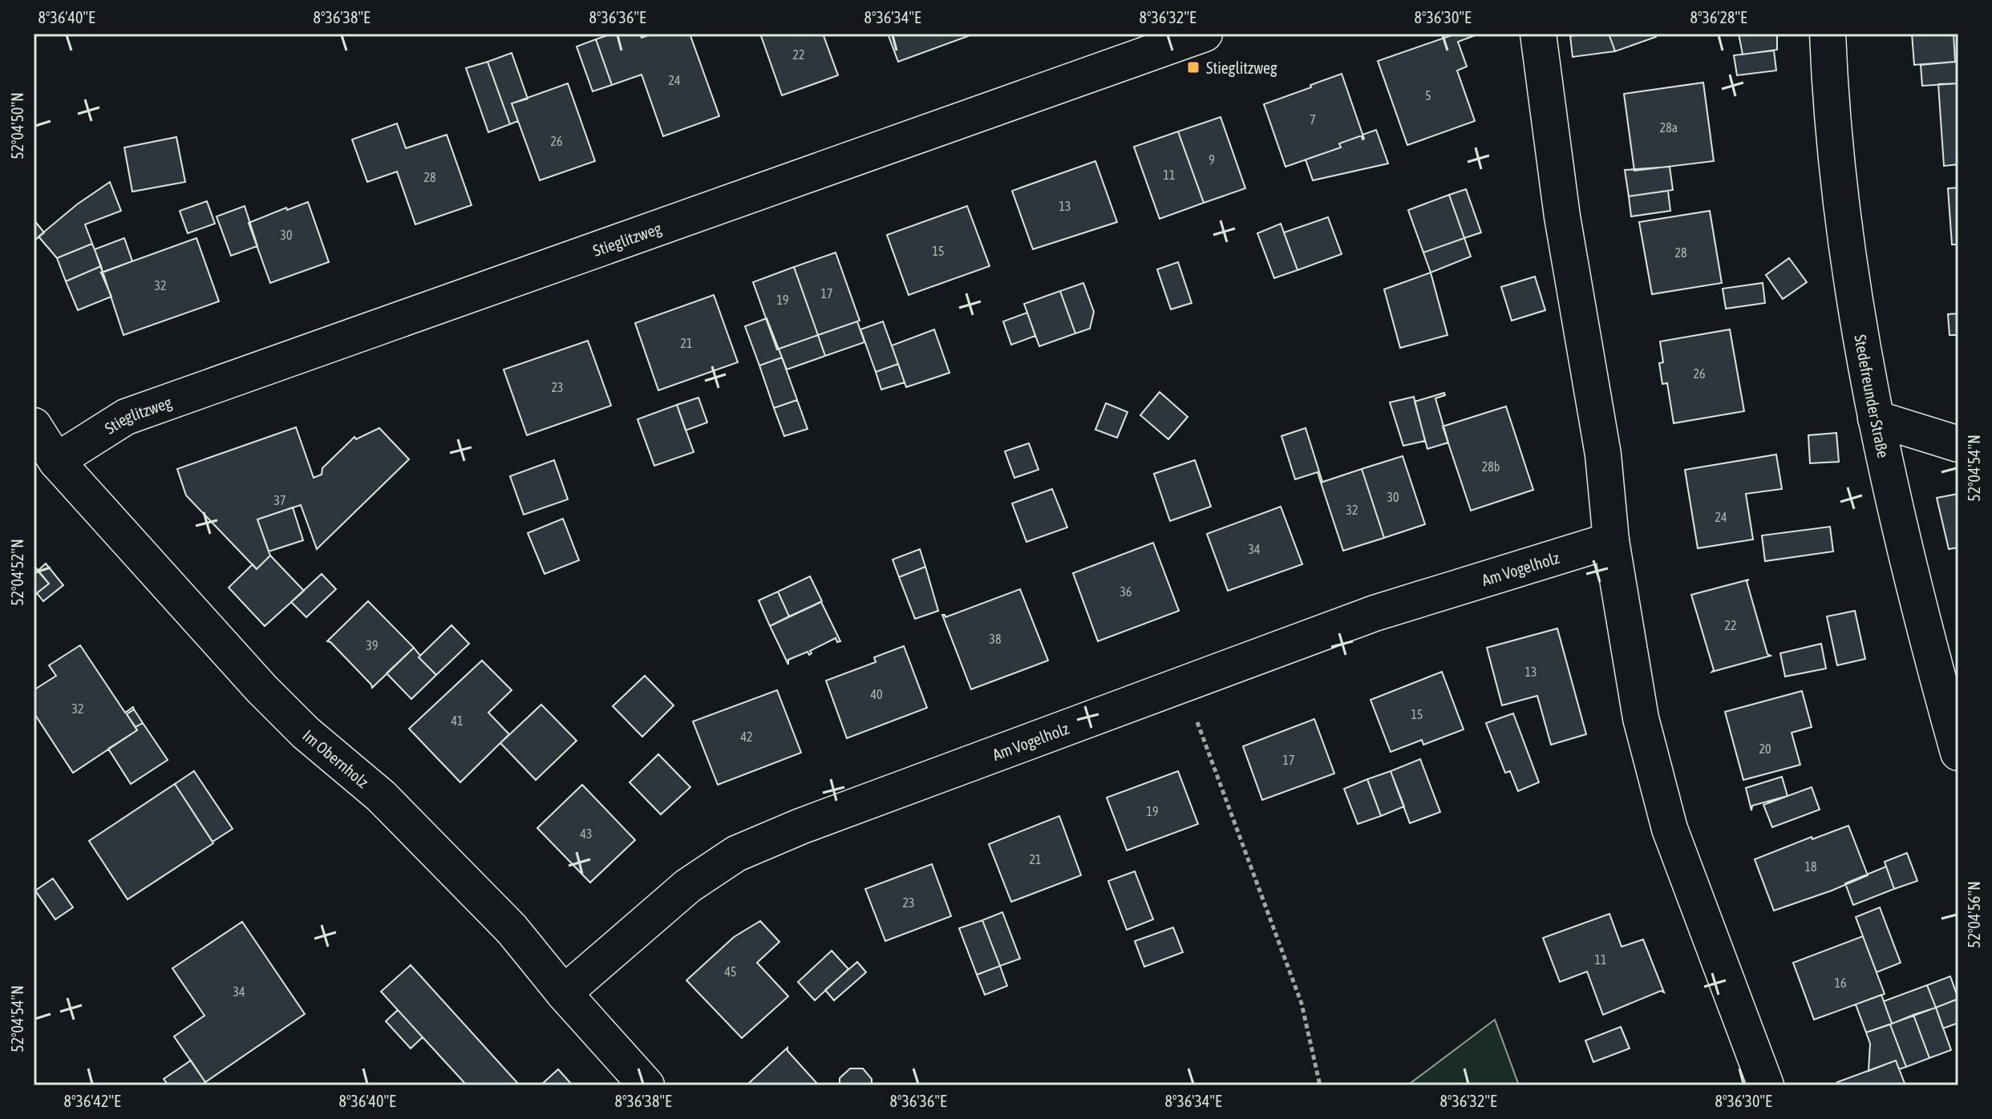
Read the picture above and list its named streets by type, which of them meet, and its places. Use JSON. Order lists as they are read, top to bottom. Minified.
{"streets":{"street":["Stieglitzweg","Stedefreunder Straße","Am Vogelholz","Im Obernholz"]},"crossings":[["Stieglitzweg","Im Obernholz"],["Am Vogelholz","Im Obernholz"]],"places":{"transit":["Stieglitzweg"]},"house_numbers":["22","24","5","7","28a","26","9","11","28","13","30","15","28","32","17","19","21","26","23","28b","30","37","32","24","34","36","22","38","39","13","40","32","15","41","42","20","17","19","43","21","18","23","11","45","16","34"],"coordinates":["8°36'40\"E","8°36'38\"E","8°36'36\"E","8°36'34\"E","8°36'32\"E","8°36'30\"E","8°36'28\"E","52°04'50\"N","52°04'54\"N","52°04'52\"N","52°04'56\"N","8°36'42\"E"]}
